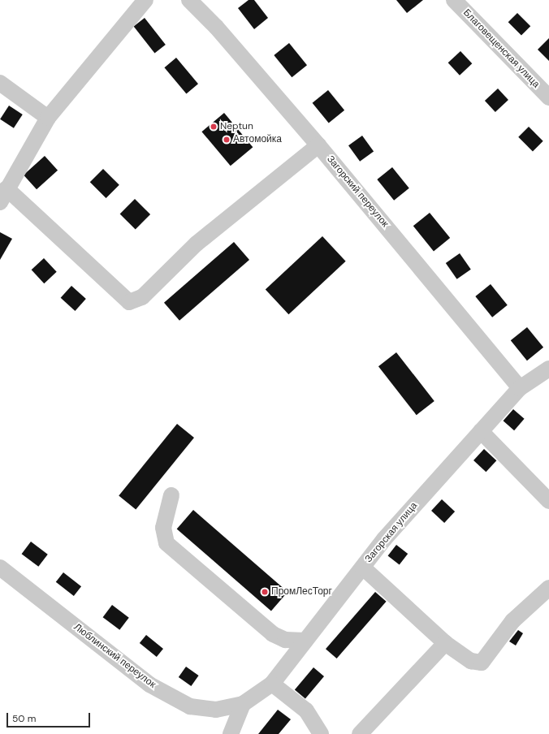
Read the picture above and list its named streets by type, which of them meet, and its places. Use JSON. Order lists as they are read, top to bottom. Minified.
{"streets":{"street":["Благовещенская улица","Загорский переулок","Загорская улица","Люблинский переулок"]},"crossings":[["Загорский переулок","Загорская улица"],["Загорская улица","Люблинский переулок"]],"places":["Neptun","Автомойка","ПромЛесТорг"],"scale_bar":"50 m"}
